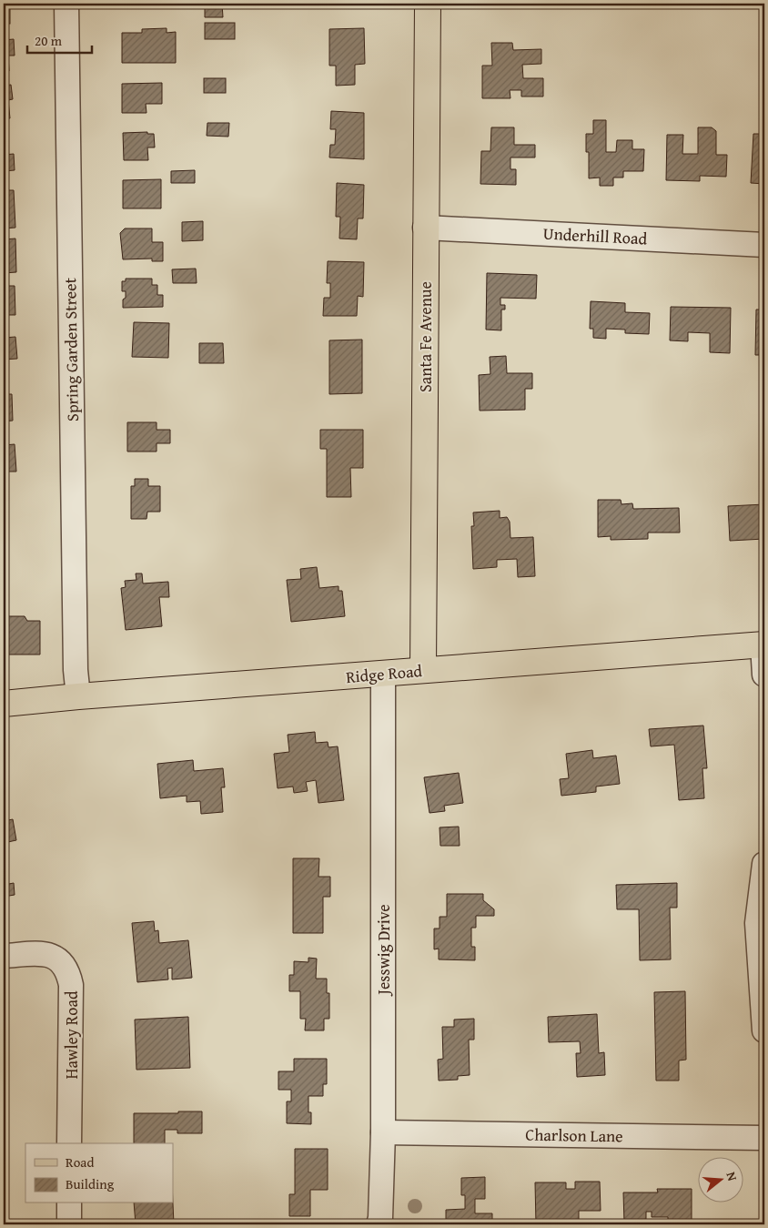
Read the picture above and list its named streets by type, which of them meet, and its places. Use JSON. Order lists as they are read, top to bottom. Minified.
{"streets":{"main road":["Santa Fe Avenue","Ridge Road"],"street":["Underhill Road","Spring Garden Street","Jesswig Drive","Hawley Road","Charlson Lane"]},"crossings":[["Underhill Road","Santa Fe Avenue"],["Santa Fe Avenue","Ridge Road"],["Spring Garden Street","Ridge Road"],["Ridge Road","Jesswig Drive"],["Jesswig Drive","Charlson Lane"]],"legend":["Road","Building"],"scale_bar":"20 m","north":"right"}
